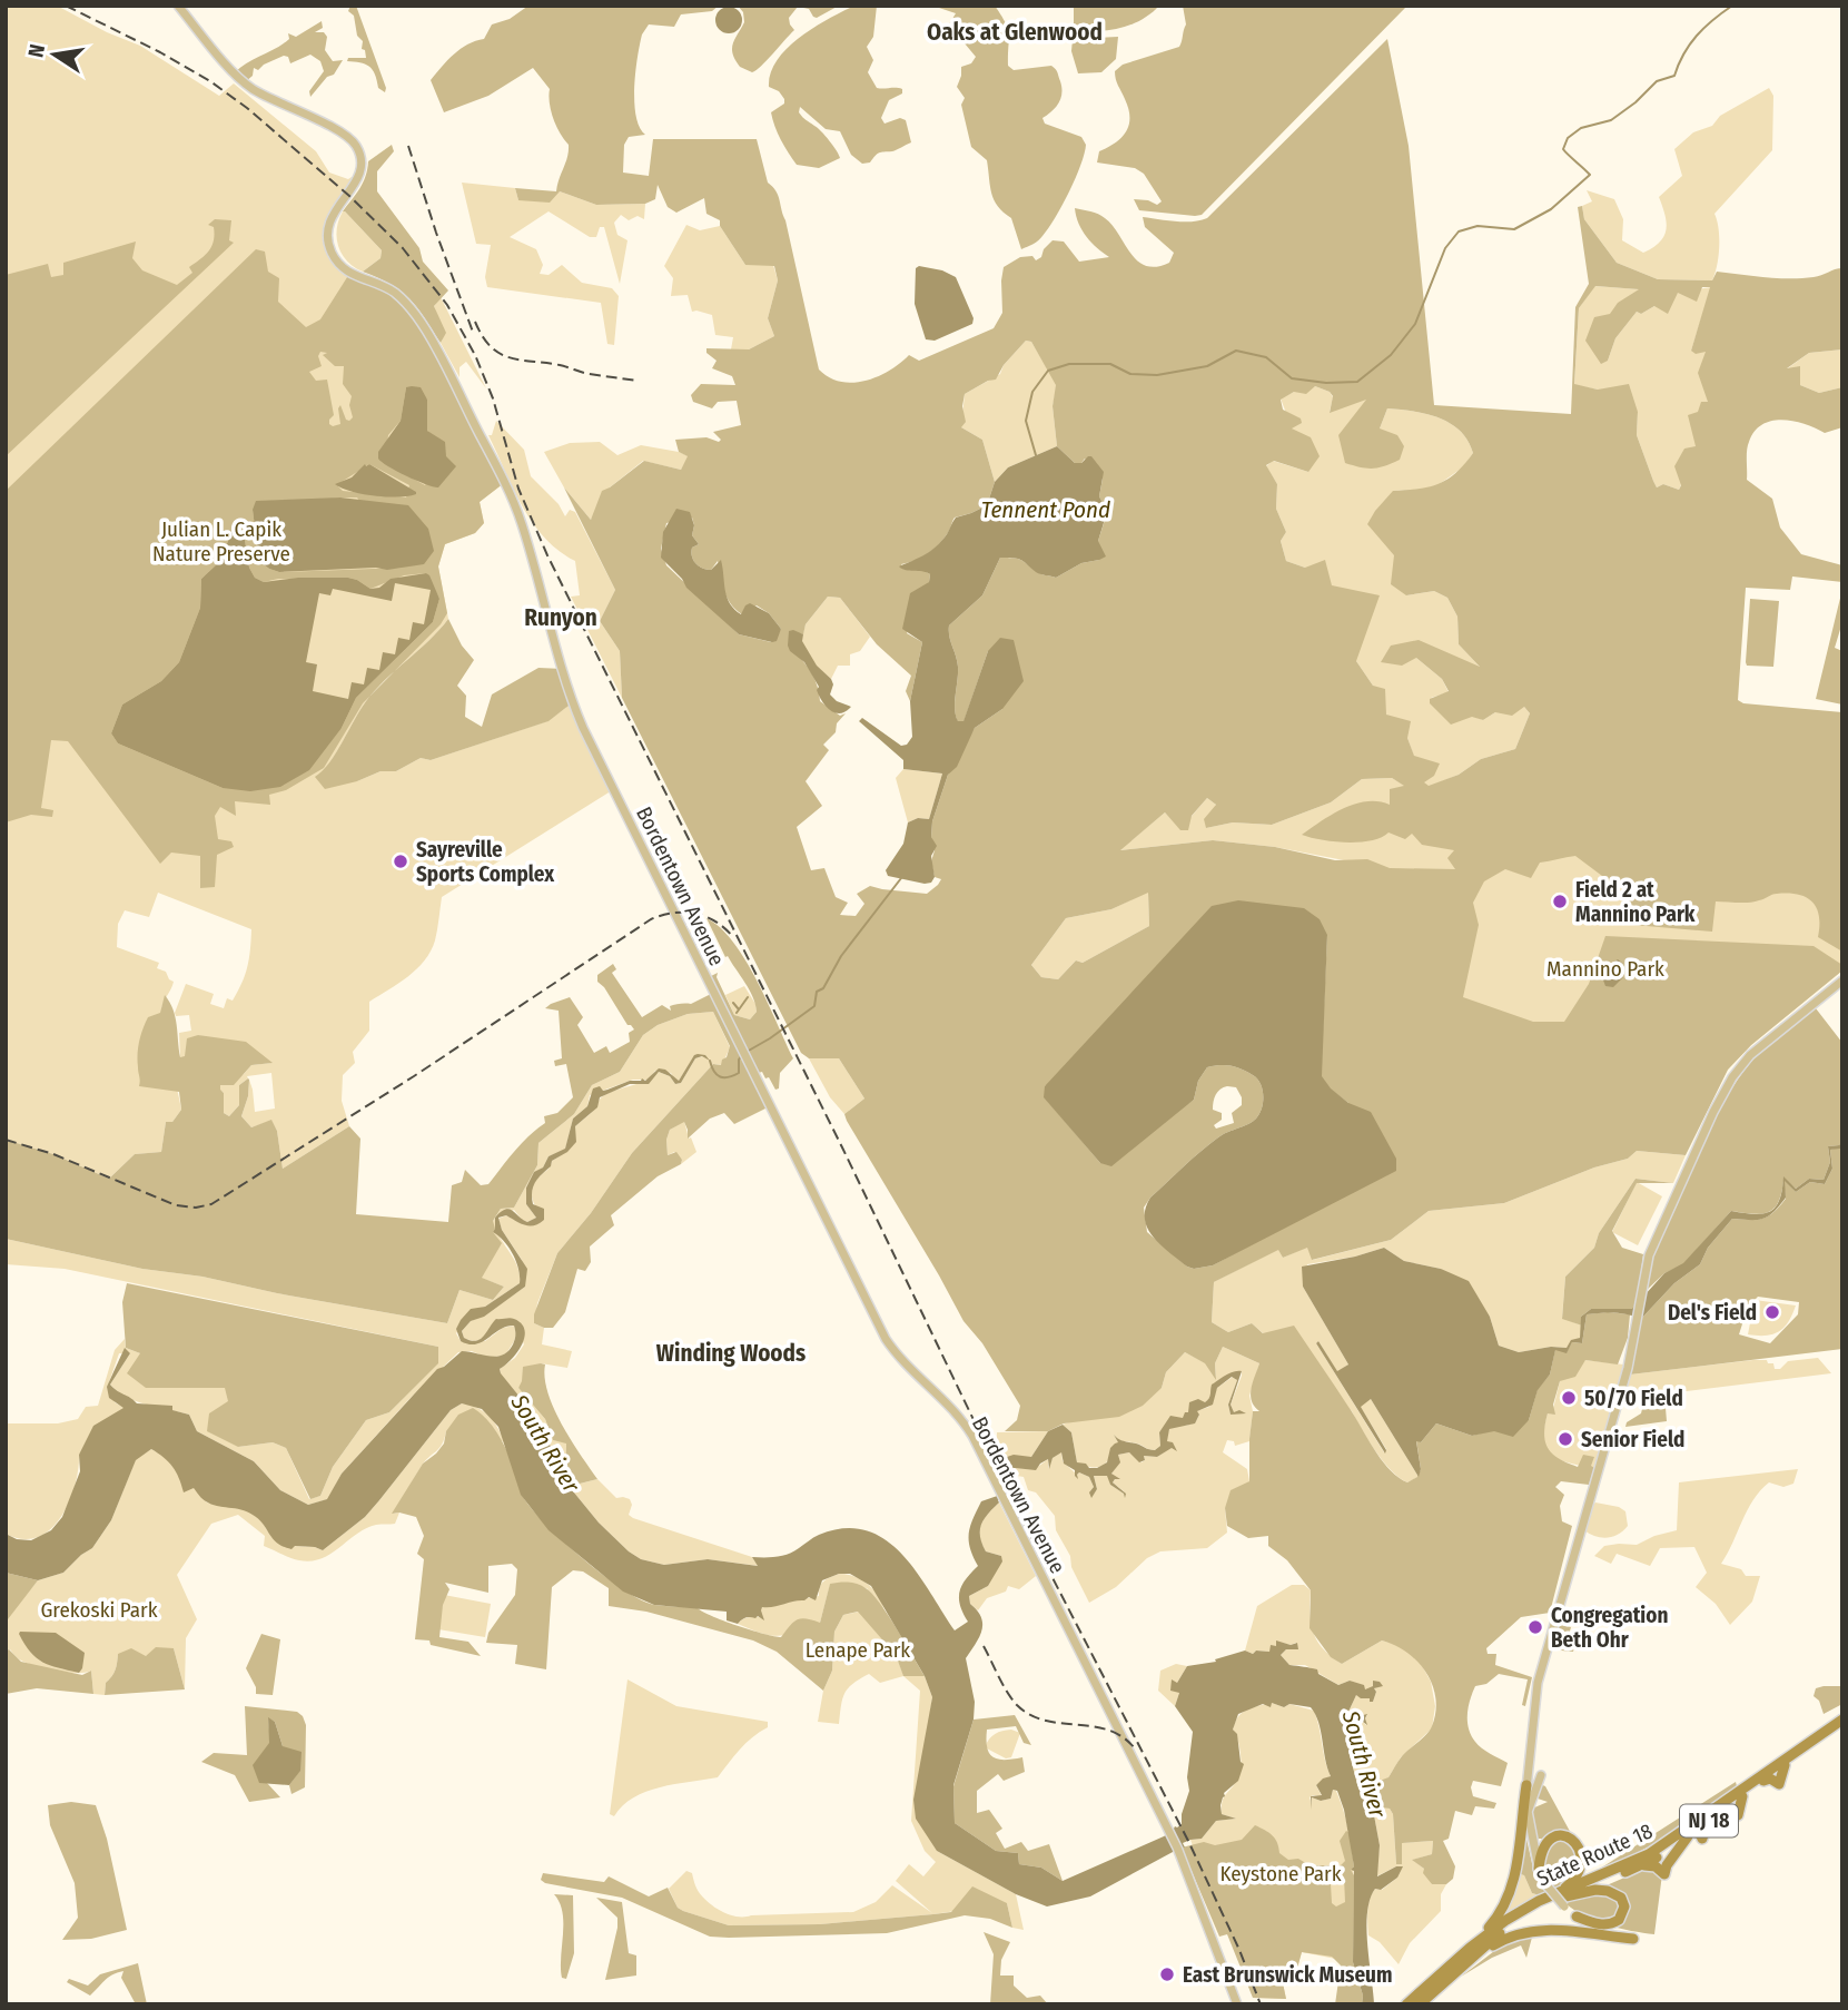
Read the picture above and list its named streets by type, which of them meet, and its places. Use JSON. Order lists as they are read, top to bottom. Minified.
{"streets":{"highway":["NJ 18","State Route 18"],"main road":["Bordentown Avenue"]},"districts":["Oaks at Glenwood","Runyon","Winding Woods"],"water":["Tennent Pond","South River"],"parks":["Julian L. Capik Nature Preserve","Mannino Park","Grekoski Park","Lenape Park","Keystone Park"],"places":["Sayreville Sports Complex","Field 2 at Mannino Park","Del's Field","50/70 Field","Senior Field","Congregation Beth Ohr","East Brunswick Museum"],"north":"left"}
